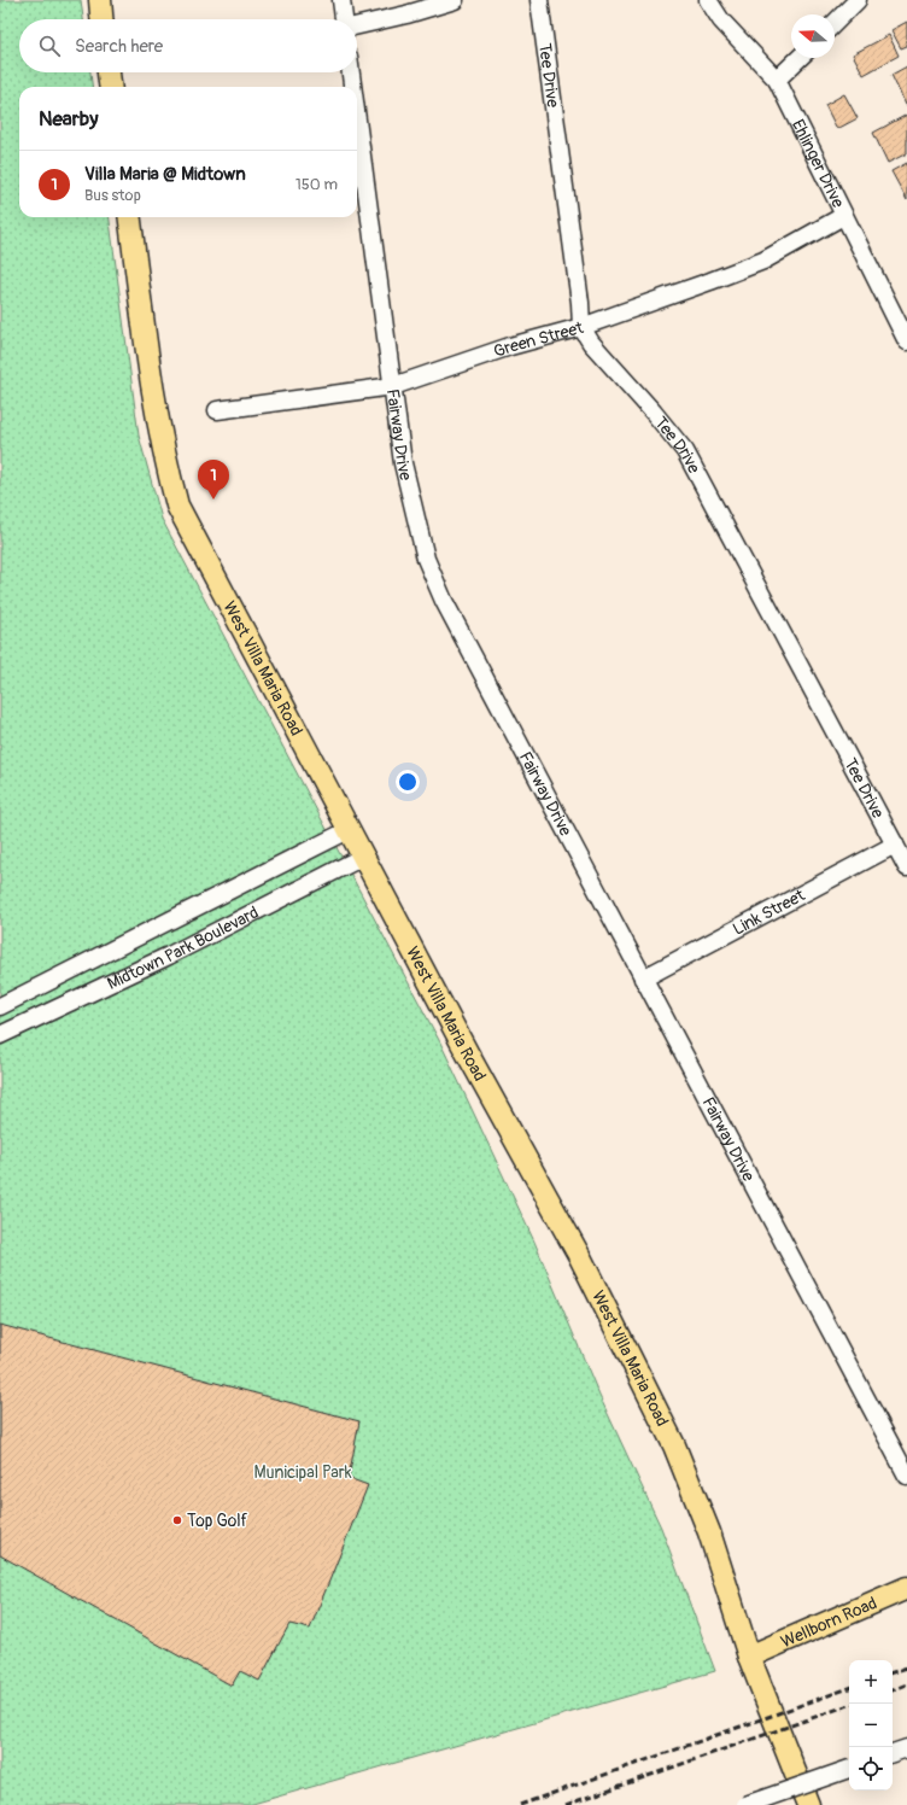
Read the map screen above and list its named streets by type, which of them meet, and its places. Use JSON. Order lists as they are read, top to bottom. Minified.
{"streets":{"main road":["West Villa Maria Road","Wellborn Road"],"street":["Tee Drive","Ehlinger Drive","Green Street","Fairway Drive","Link Street","Midtown Park Boulevard"]},"crossings":[["Tee Drive","Green Street"],["Tee Drive","Link Street"],["Ehlinger Drive","Green Street"],["Green Street","Fairway Drive"],["Fairway Drive","Link Street"],["West Villa Maria Road","Midtown Park Boulevard"],["West Villa Maria Road","Wellborn Road"]],"parks":["Municipal Park"],"places":["Top Golf"],"north":"left","page":{"search":"Search here","heading":"Nearby","list":[{"mark":"1","name":"Villa Maria @ Midtown","note":"Bus stop","value":"150 m"}],"pins":"1","map_buttons":["+","−"]}}
